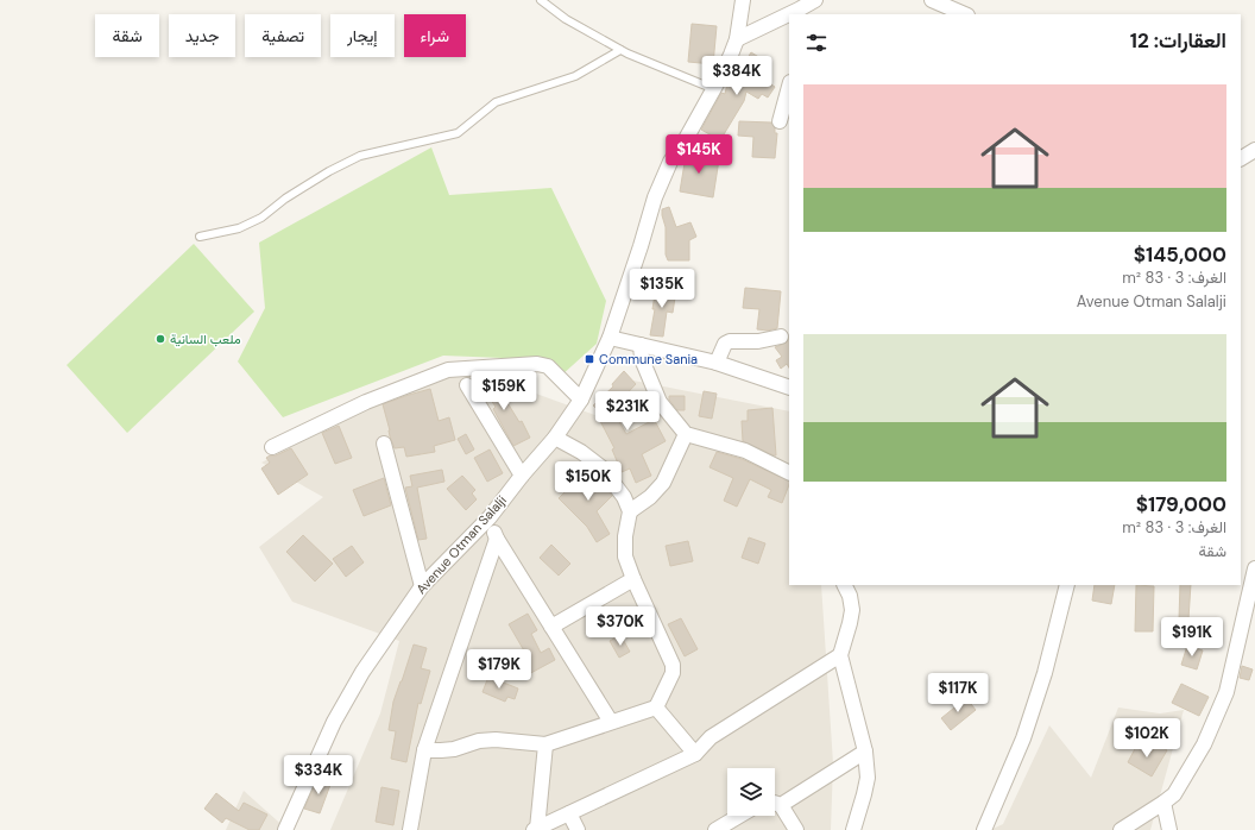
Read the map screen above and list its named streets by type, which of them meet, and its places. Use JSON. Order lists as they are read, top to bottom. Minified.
{"streets":{"street":["Avenue Otman Salalji"]},"places":{"other":["ملعب السانية"],"transit":["Commune Sania"]},"page":{"chip":["شراء","إيجار","تصفية","جديد","شقة"],"heading":"العقارات: 12","price":["$384K","$145K","$135K","$159K","$231K","$150K","$370K","$191K","$179K","$117K","$102K","$334K"],"list":[{"name":"$145,000","note":"الغرف: 3 · 83 m² · Avenue Otman Salalji"},{"name":"$179,000","note":"الغرف: 3 · 83 m² · شقة"}]}}
